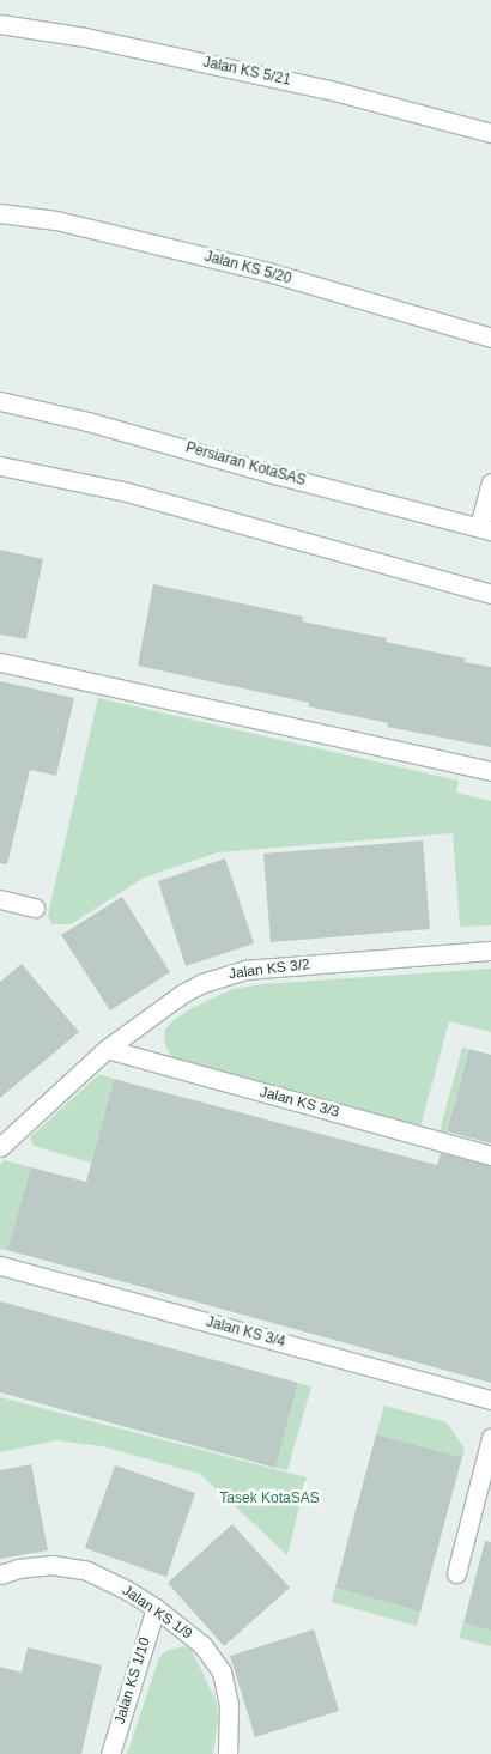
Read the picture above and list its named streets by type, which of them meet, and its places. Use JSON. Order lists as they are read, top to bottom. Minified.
{"streets":{"street":["Jalan KS 5/21","Jalan KS 5/20","Persiaran KotaSAS","Jalan KS 3/2","Jalan KS 3/3","Jalan KS 3/4","Jalan KS 1/9","Jalan KS 1/10"]},"crossings":[["Jalan KS 3/2","Jalan KS 3/3"],["Jalan KS 1/9","Jalan KS 1/10"]],"parks":["Tasek KotaSAS"]}
